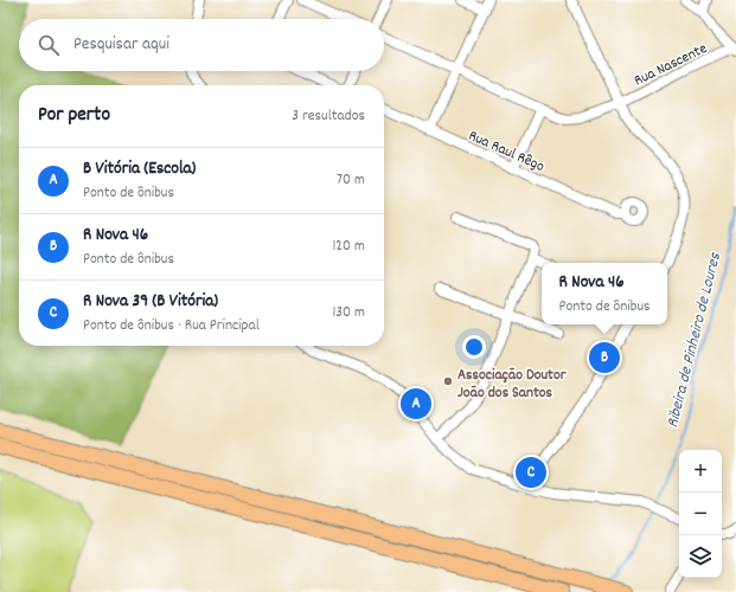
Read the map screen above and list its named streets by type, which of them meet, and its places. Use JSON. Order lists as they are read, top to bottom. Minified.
{"streets":{"street":["Rua Nascente","Rua Raul Rêgo"]},"water":["Ribeira de Pinheiro de Loures"],"places":["Associação Doutor João dos Santos"],"page":{"search":"Pesquisar aqui","heading":["Por perto","3 resultados"],"list":[{"mark":"A","name":"B Vitória (Escola)","note":"Ponto de ônibus","value":"70 m"},{"mark":"B","name":"R Nova 46","note":"Ponto de ônibus","value":"120 m"},{"mark":"C","name":"R Nova 39 (B Vitória)","note":"Ponto de ônibus · Rua Principal","value":"130 m"}],"popup":["R Nova 46","Ponto de ônibus"],"pins":["B","A","C"],"map_buttons":["+","−"]}}
